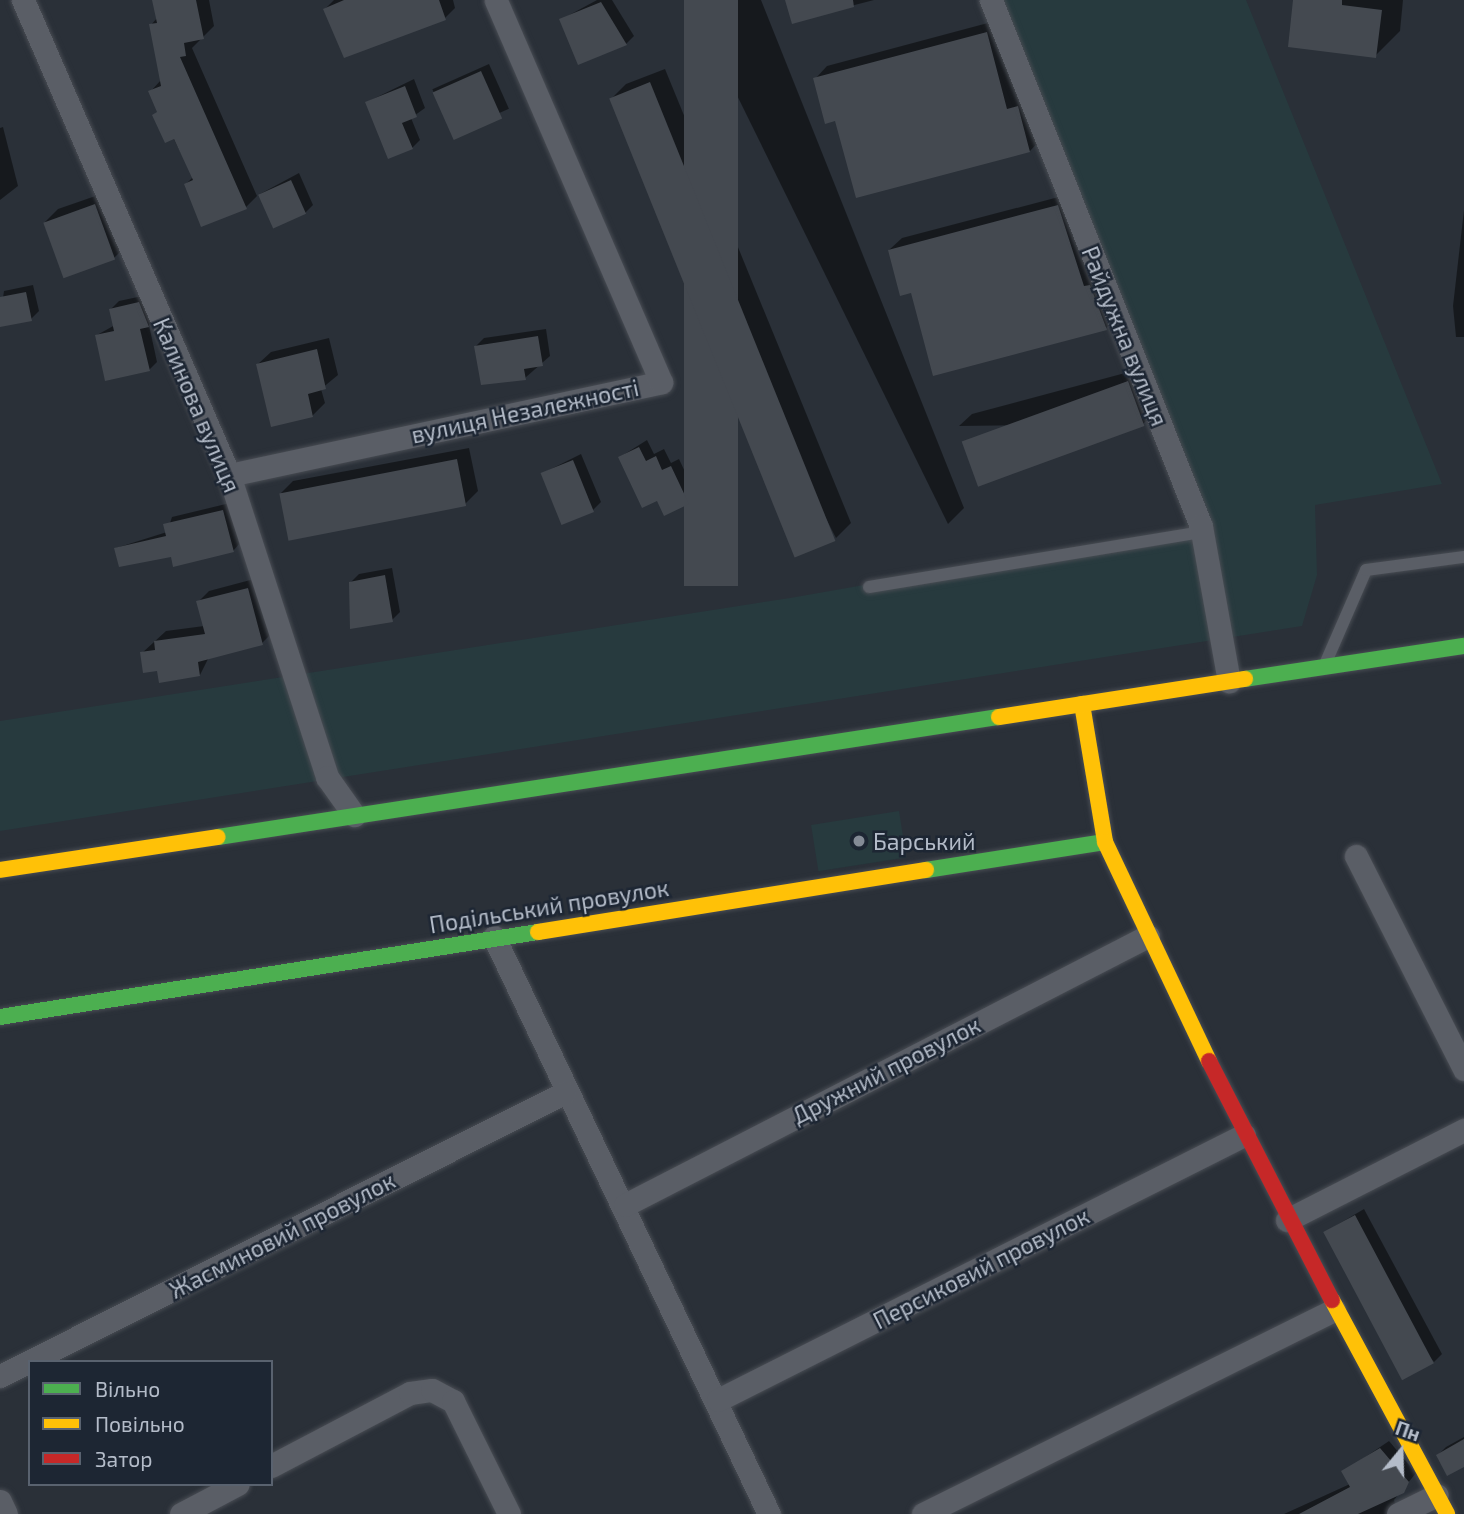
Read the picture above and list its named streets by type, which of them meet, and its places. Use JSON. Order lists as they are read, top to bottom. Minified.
{"streets":{"main road":["Подільський провулок"],"street":["Райдужна вулиця","Калинова вулиця","вулиця Незалежності","Дружний провулок","Жасминовий провулок","Персиковий провулок"]},"crossings":[["Калинова вулиця","вулиця Незалежності"]],"places":["Барський"],"legend":["Вільно","Повільно","Затор"],"north":"top"}
